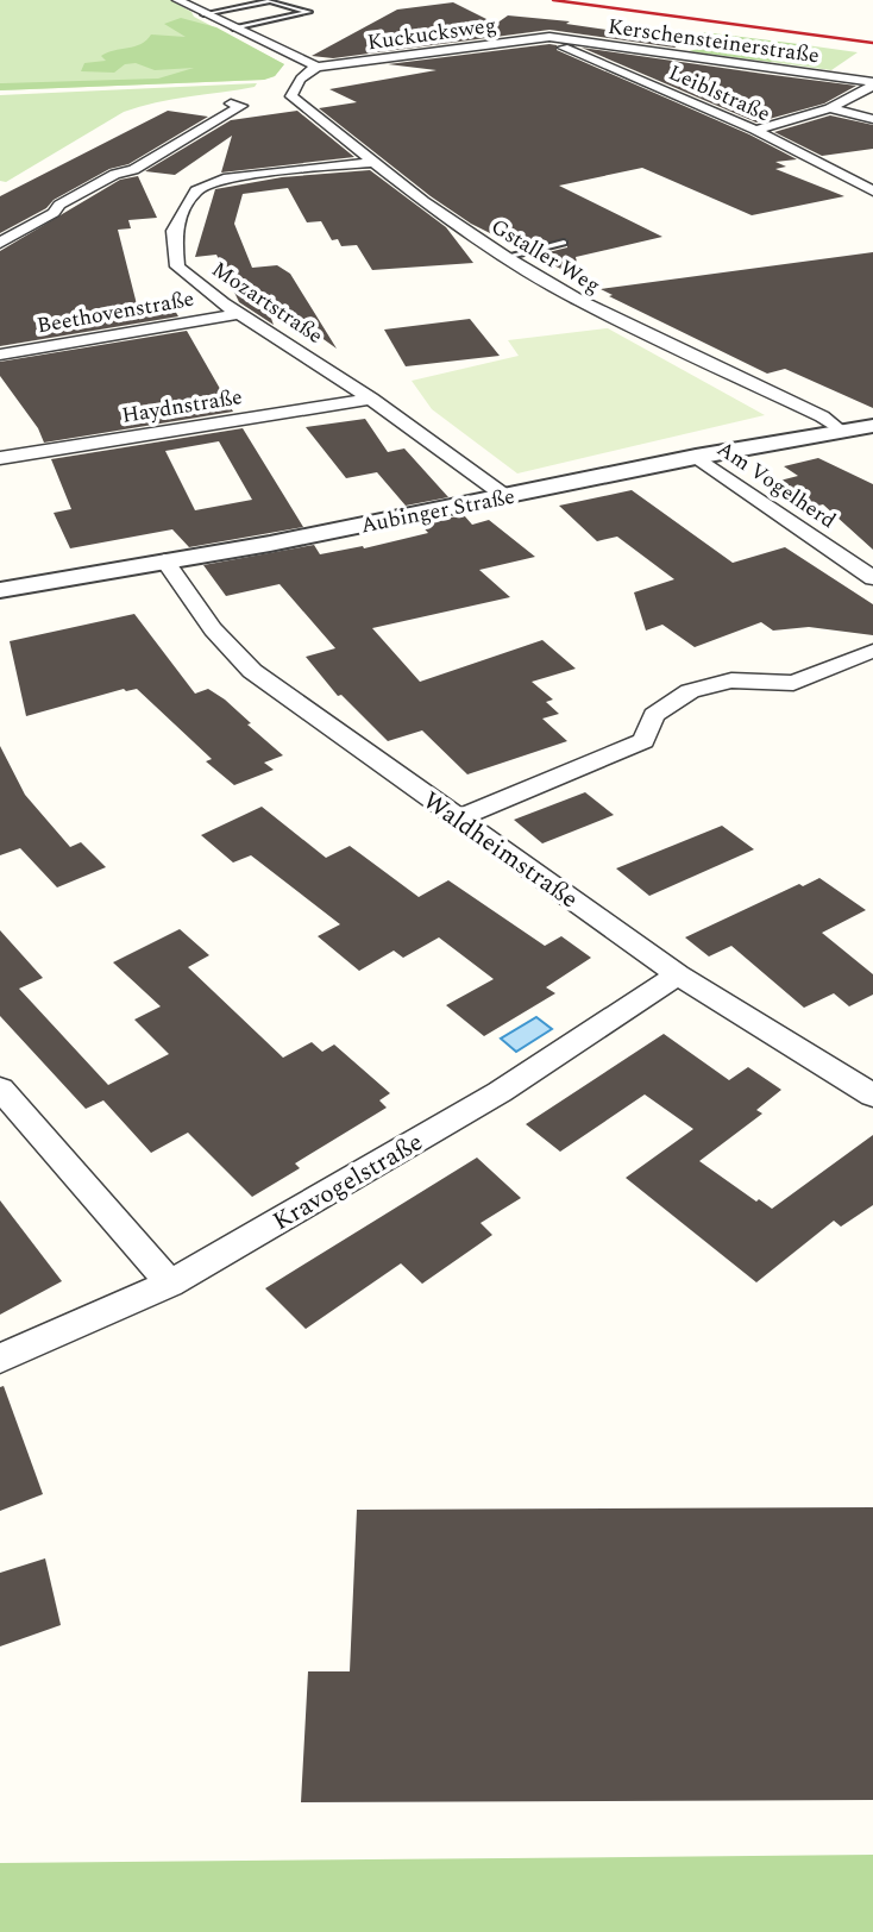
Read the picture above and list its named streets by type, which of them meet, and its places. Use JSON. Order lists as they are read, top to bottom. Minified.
{"streets":{"street":["Kuckucksweg","Kerschensteinerstraße","Leiblstraße","Gstaller Weg","Mozartstraße","Beethovenstraße","Haydnstraße","Am Vogelherd","Aubinger Straße","Waldheimstraße","Kravogelstraße"]},"crossings":[["Kuckucksweg","Kerschensteinerstraße"],["Kuckucksweg","Leiblstraße"],["Kuckucksweg","Gstaller Weg"],["Kerschensteinerstraße","Leiblstraße"],["Gstaller Weg","Mozartstraße"],["Gstaller Weg","Aubinger Straße"],["Mozartstraße","Beethovenstraße"],["Mozartstraße","Haydnstraße"],["Mozartstraße","Aubinger Straße"],["Am Vogelherd","Aubinger Straße"],["Aubinger Straße","Waldheimstraße"],["Waldheimstraße","Kravogelstraße"]]}
